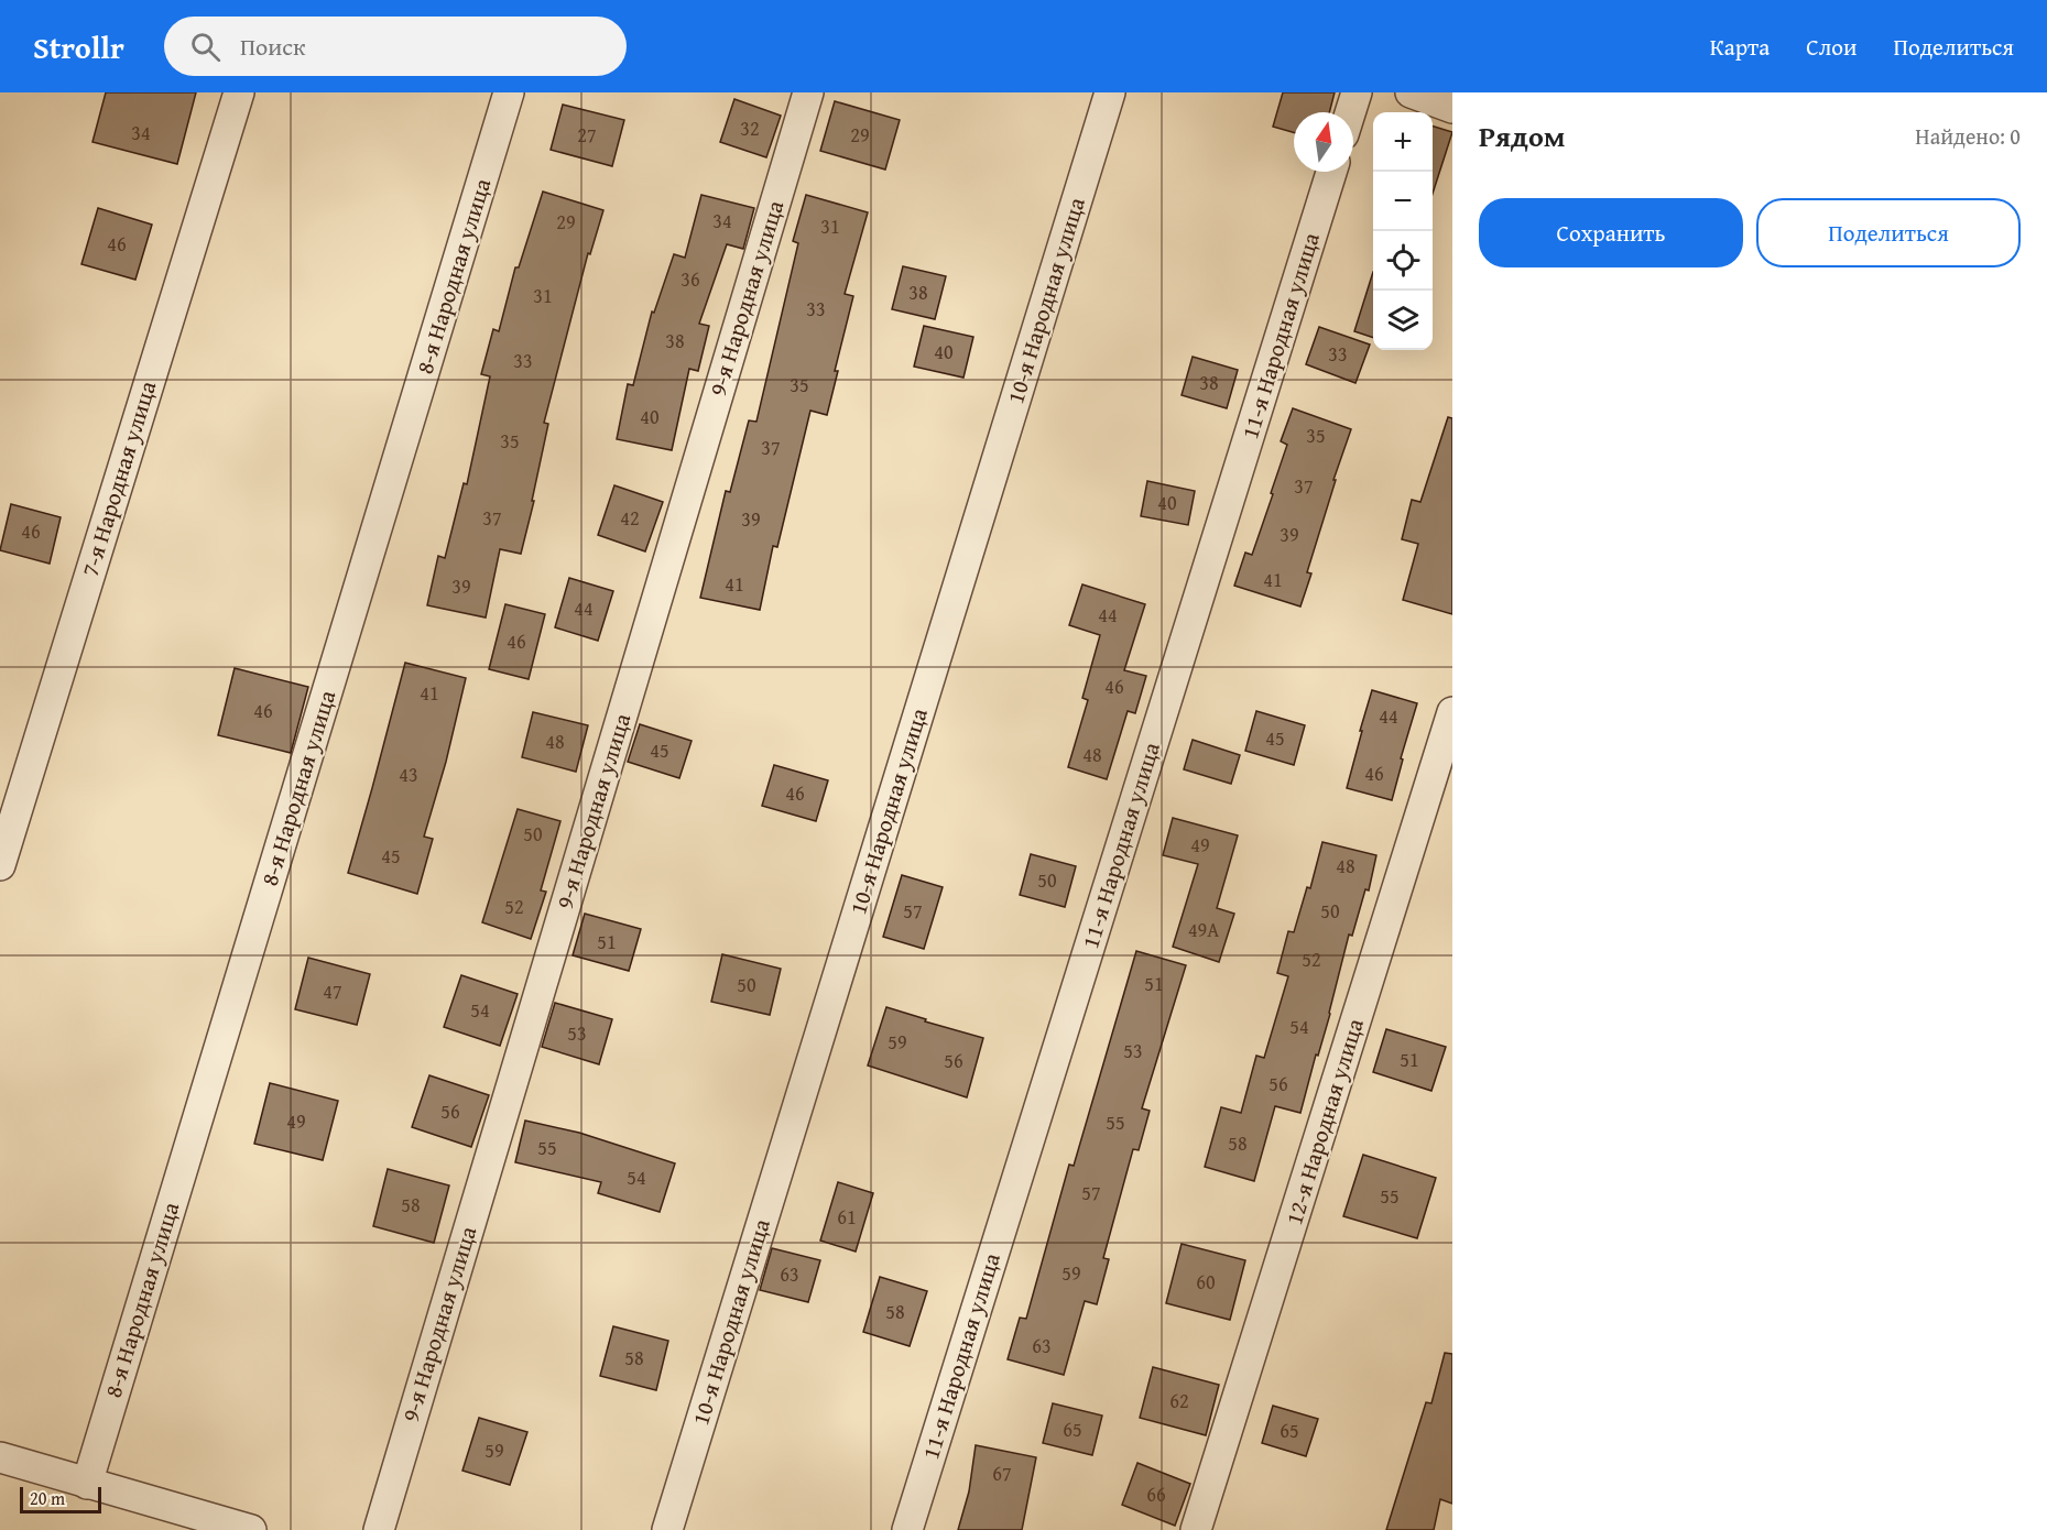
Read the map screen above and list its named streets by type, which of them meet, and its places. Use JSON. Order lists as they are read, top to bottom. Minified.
{"streets":{"street":["8-я Народная улица","9-я Народная улица","10-я Народная улица","11-я Народная улица","7-я Народная улица","12-я Народная улица"]},"house_numbers":["32","34","27","29","34","29","31","46","36","38","31","33","38","40","33","33","38","35","40","35","35","37","37","40","37","42","39","46","39","41","41","39","44","44","46","46","41","46","44","45","48","45","48","46","43","46","50","49","45","48","50","52","57","50","49А","51","52","51","50","47","54","54","53","59","53","51","56","56","56","49","55","58","55","54","57","55","58","61","59","63","60","58","63","58","62","65","65","59","67","66"],"scale_bar":"20 m","north":"top","page":{"header":"Strollr","search":"Поиск","nav":["Карта","Слои","Поделиться"],"heading":["Рядом","Найдено: 0"],"map_buttons":["+","−"],"buttons":["Сохранить","Поделиться"],"scale":"20 m"}}
